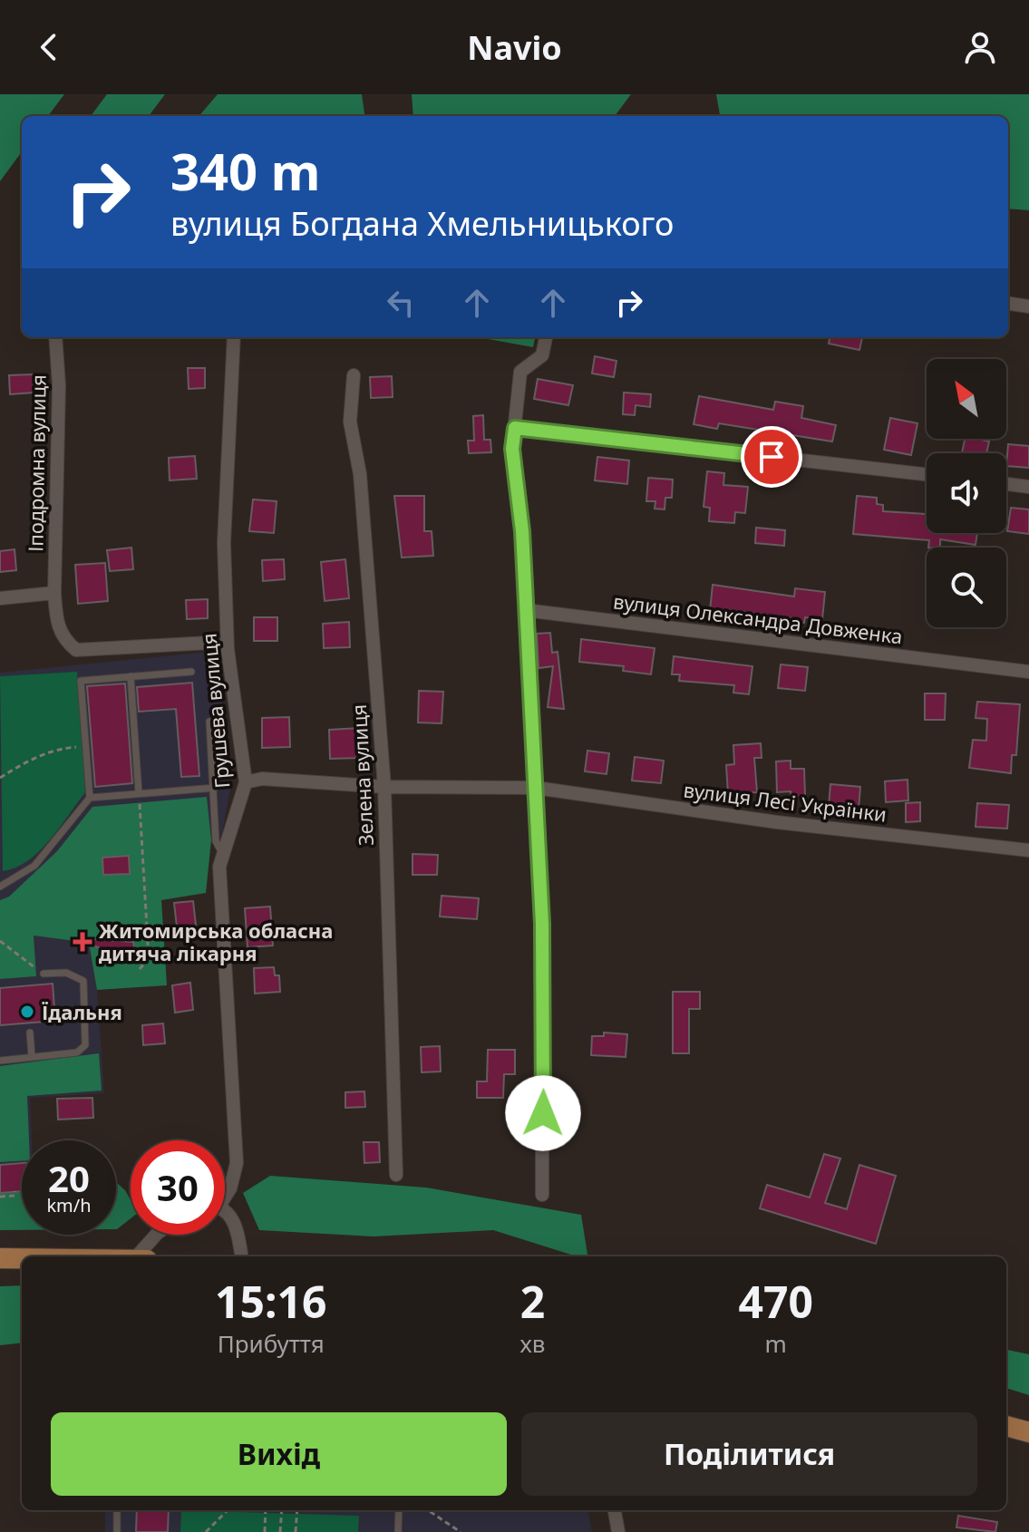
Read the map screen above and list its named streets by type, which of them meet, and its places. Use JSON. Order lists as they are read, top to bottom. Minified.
{"streets":{"street":["Іподромна вулиця","вулиця Олександра Довженка","Грушева вулиця","Зелена вулиця","вулиця Лесі Українки"]},"crossings":[["Іподромна вулиця","Грушева вулиця"],["Грушева вулиця","вулиця Лесі Українки"],["Зелена вулиця","вулиця Лесі Українки"]],"places":{"health":["Житомирська обласна дитяча лікарня"],"other":["Їдальня"]},"north":"top left","page":{"header":"Navio","turn":["340 m","вулиця Богдана Хмельницького"],"speed":"20 km/h","limit":"30","eta":["15:16","Прибуття","2","хв","470","m"],"buttons":["Вихід","Поділитися"]}}
